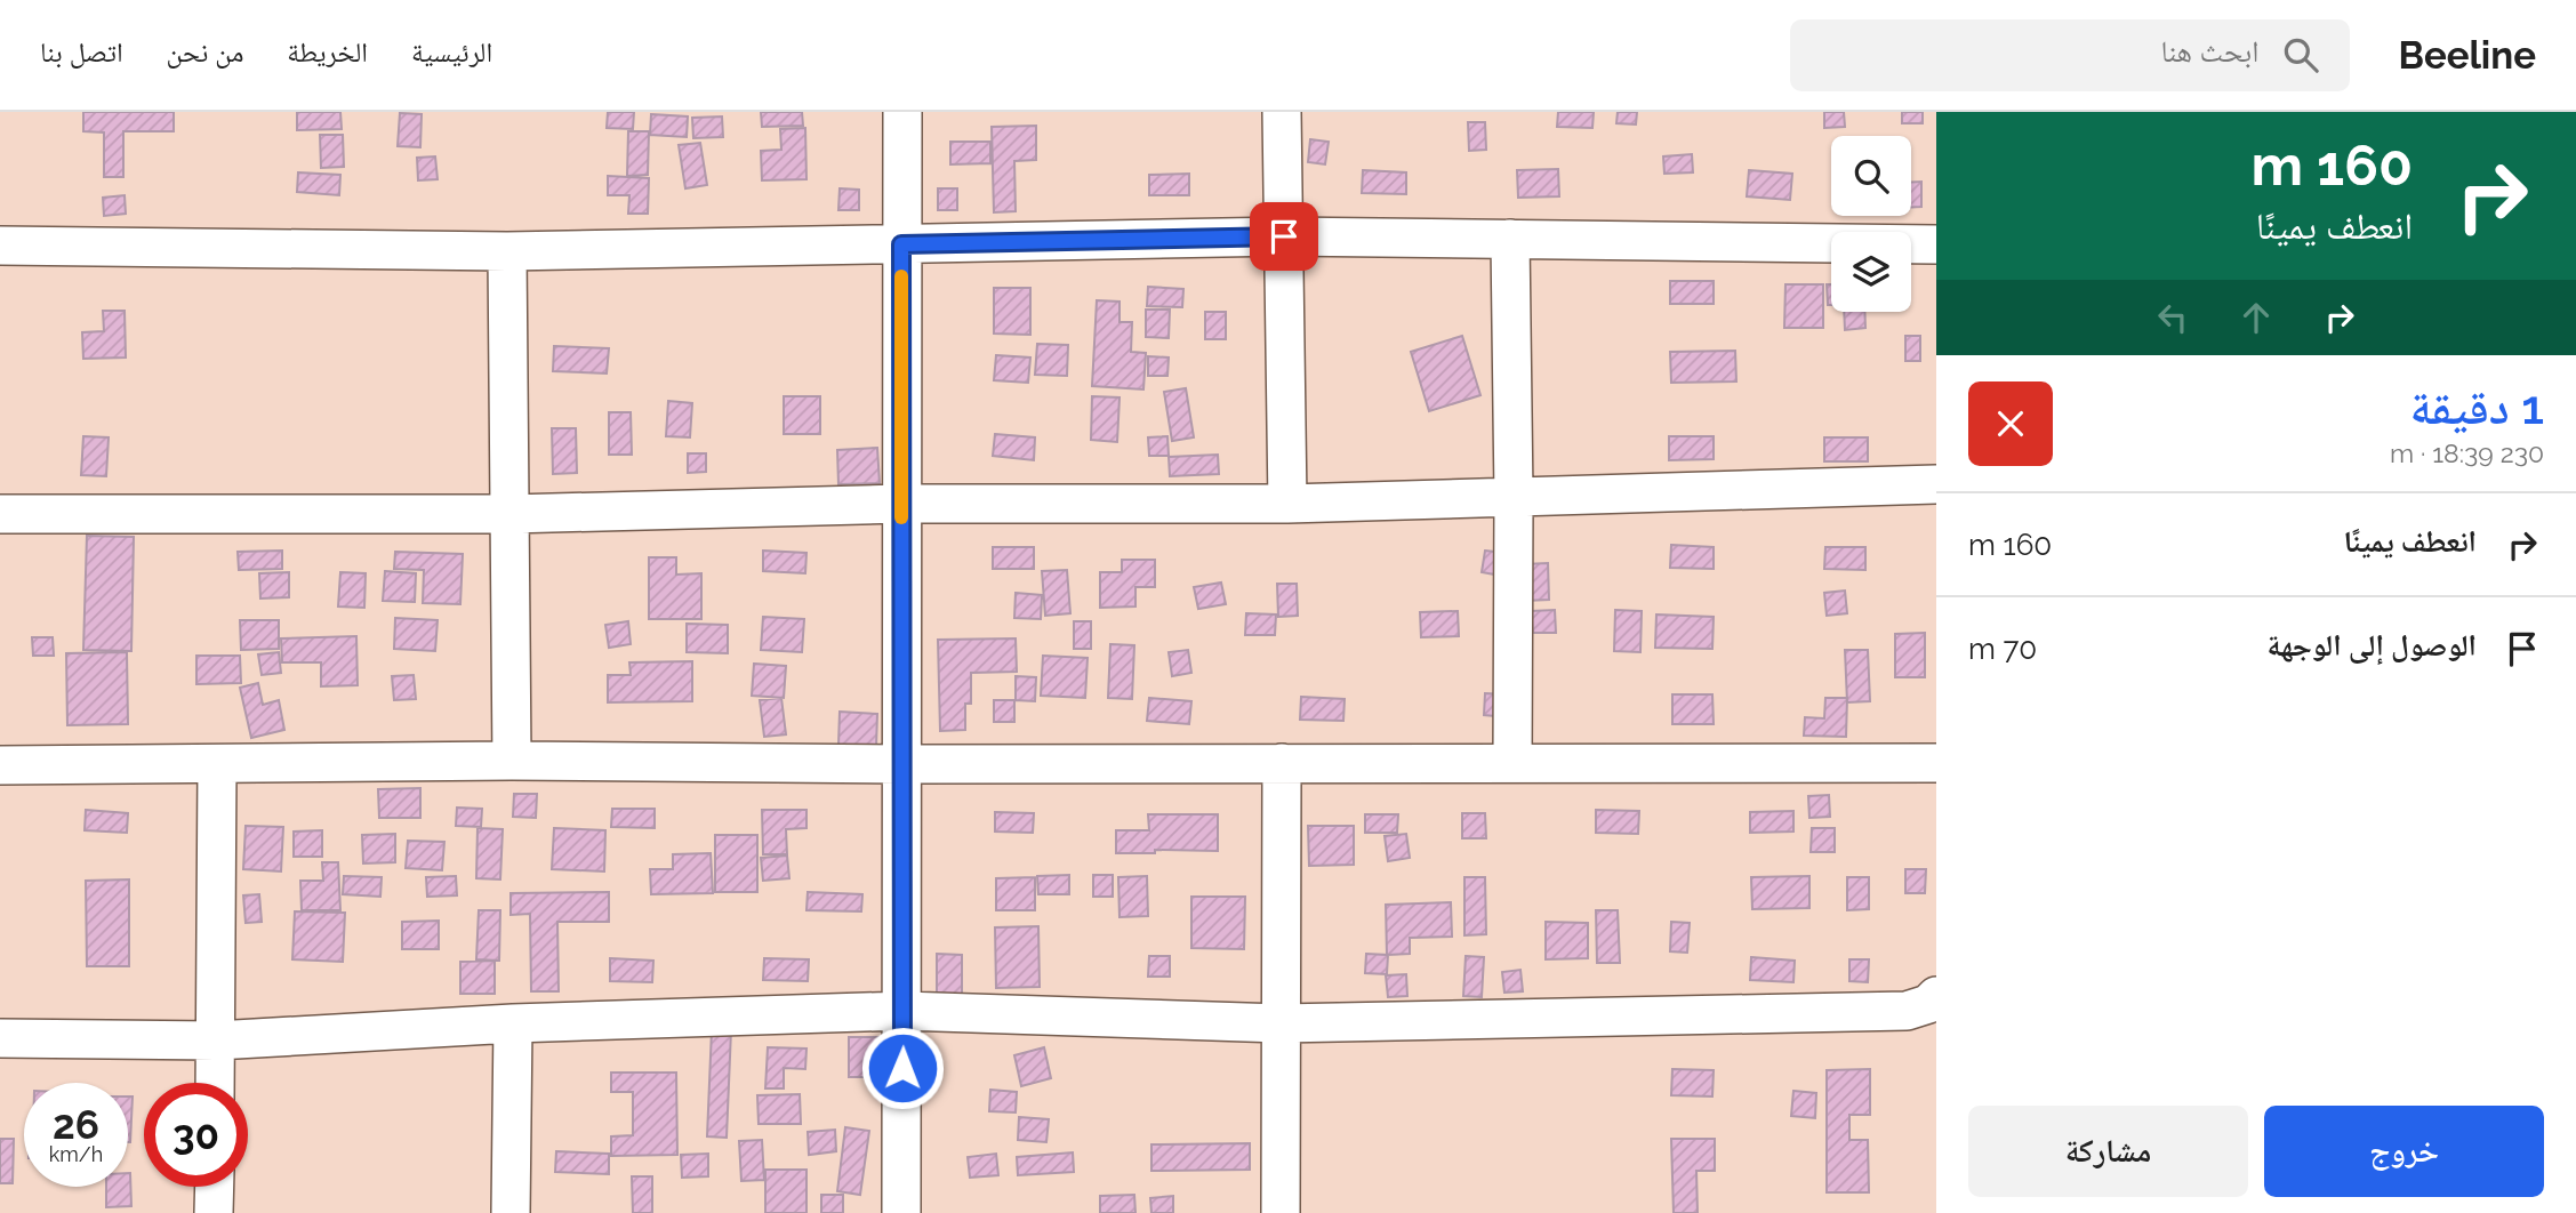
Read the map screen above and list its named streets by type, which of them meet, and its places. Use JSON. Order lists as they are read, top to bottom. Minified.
{"page":{"header":"Beeline","search":"ابحث هنا","nav":["الرئيسية","الخريطة","من نحن","اتصل بنا"],"turn":["160 m","انعطف يمينًا"],"heading":["1 دقيقة","230 m · 18:39"],"list":[{"name":"انعطف يمينًا","value":"160 m"},{"name":"الوصول إلى الوجهة","value":"70 m"}],"speed":"26 km/h","limit":"30","buttons":["خروج","مشاركة"]}}
